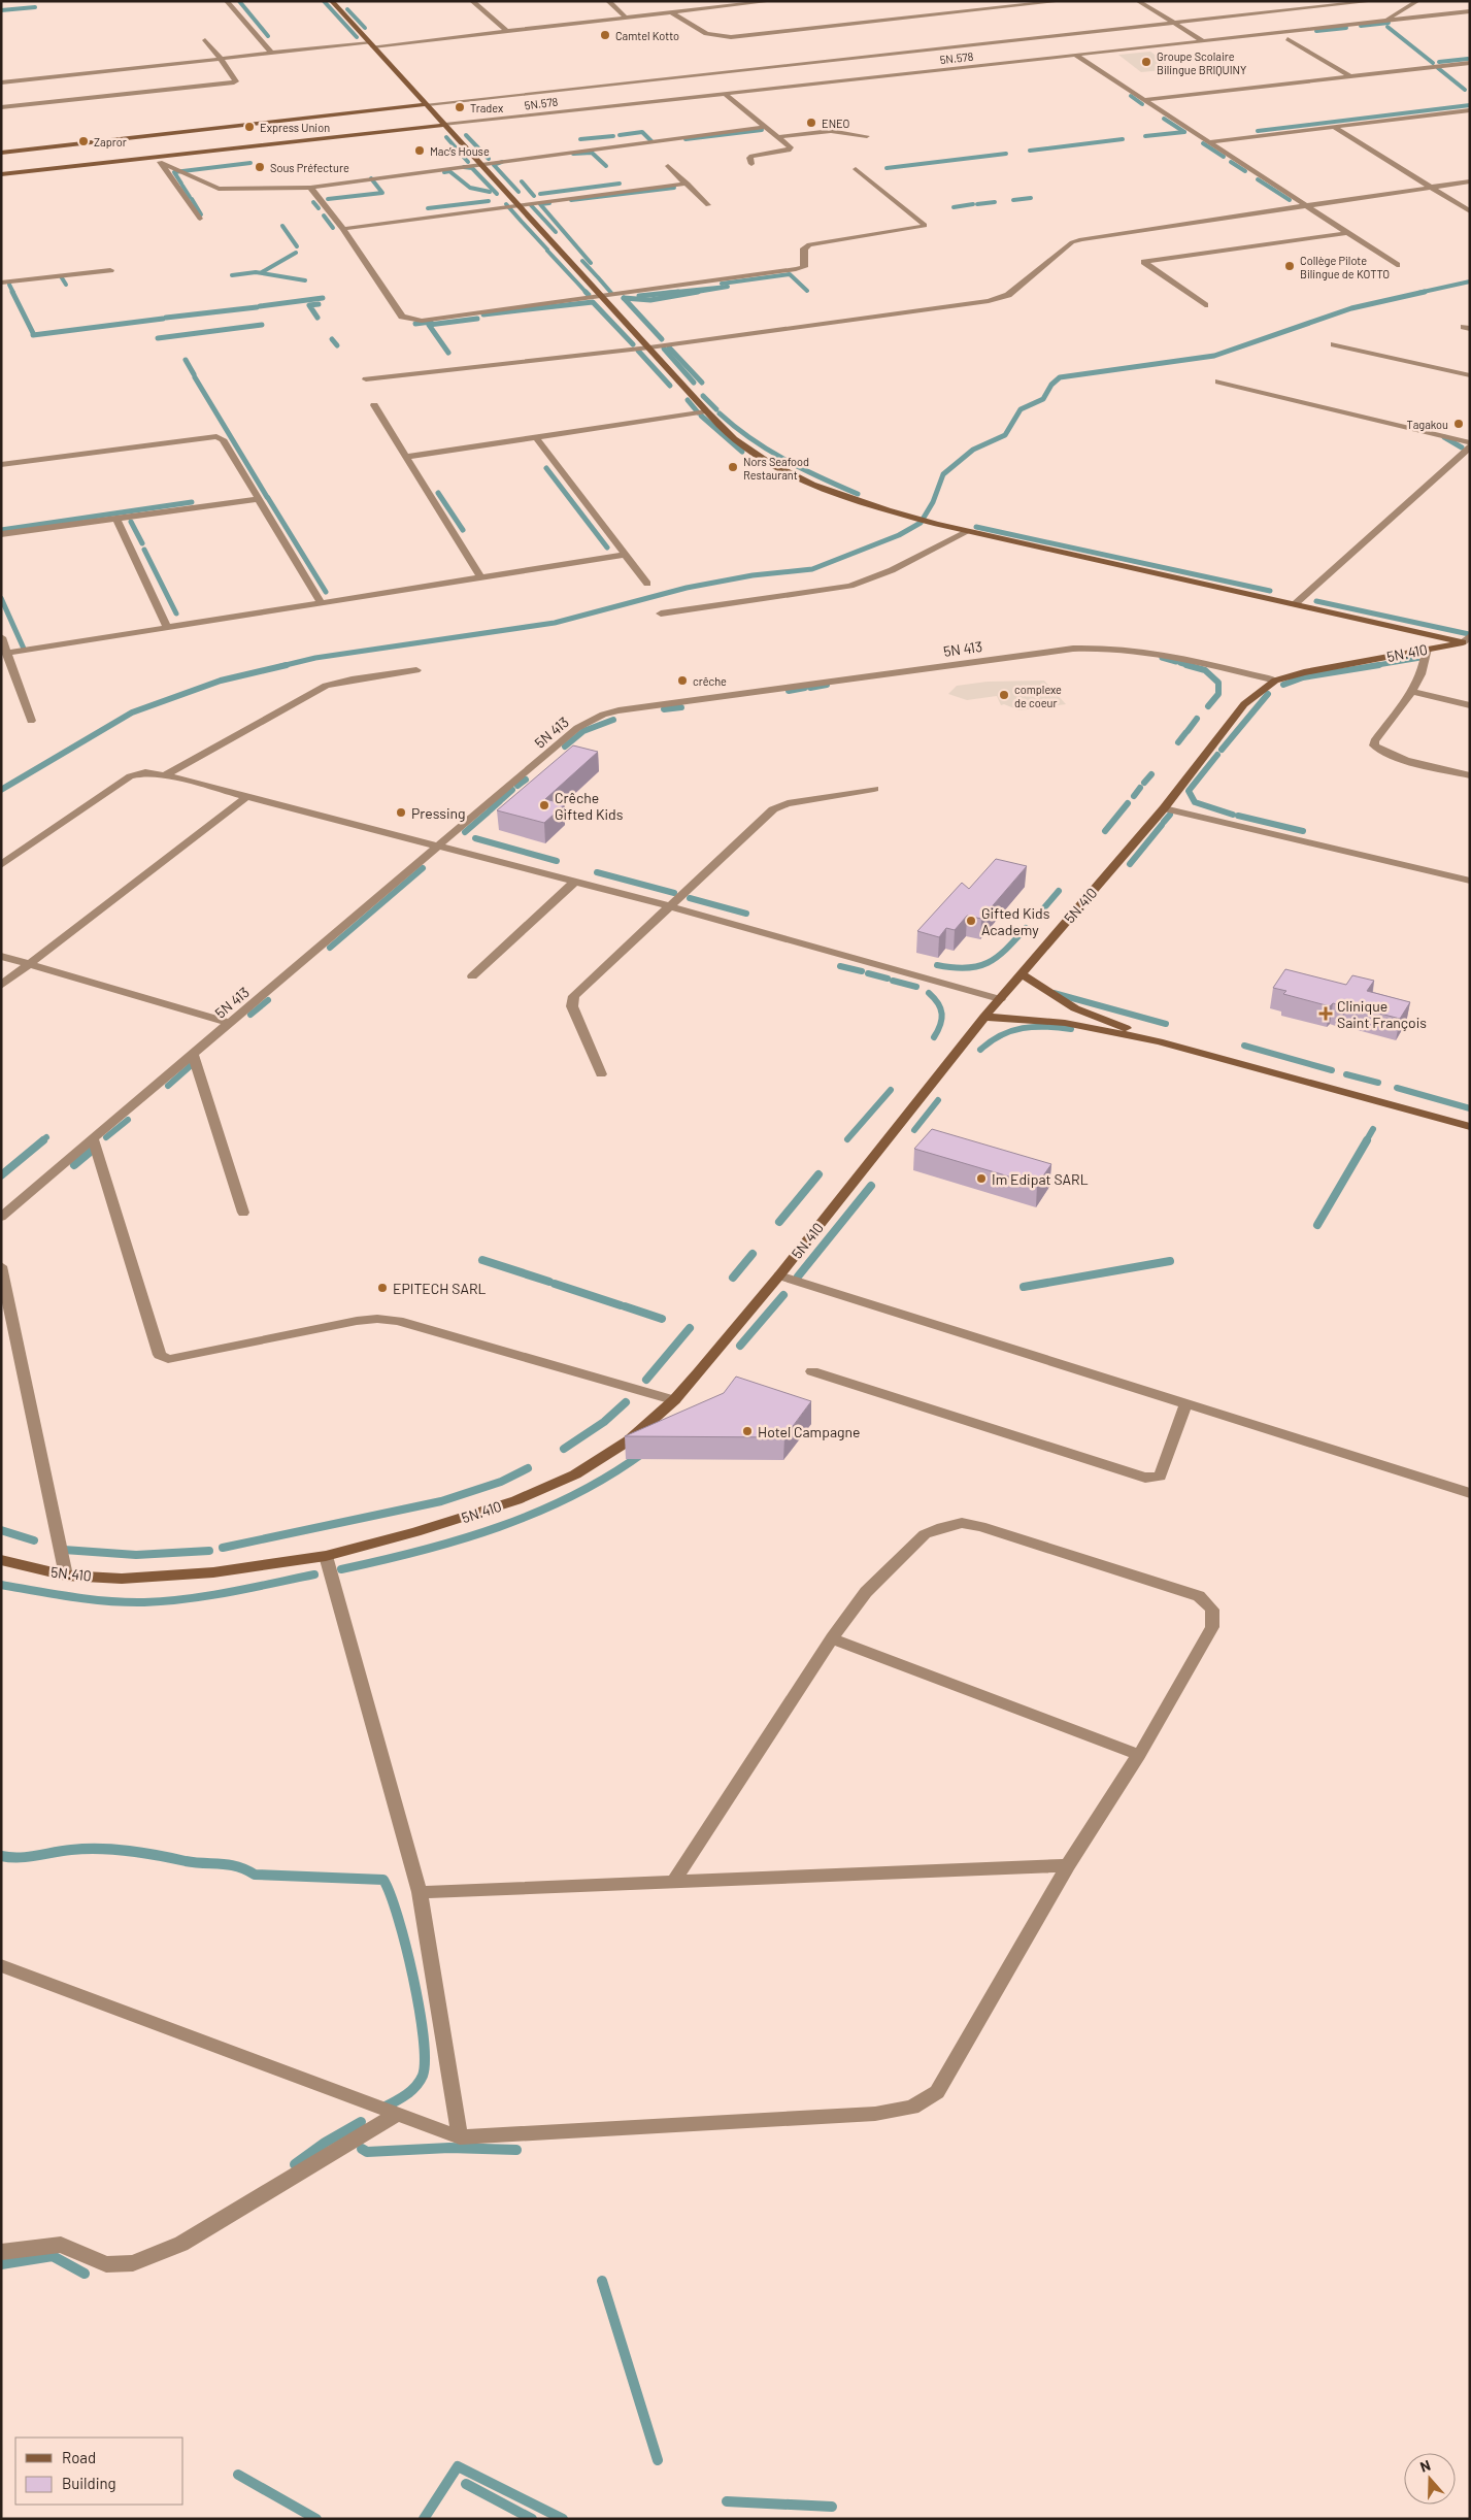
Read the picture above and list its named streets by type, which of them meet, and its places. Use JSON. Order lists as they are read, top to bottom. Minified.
{"streets":{"main road":["5N.410"],"street":["5N.578","5N 413"]},"crossings":[["5N 413","5N.410"]],"places":{"other":["Camtel Kotto","Groupe Scolaire Bilingue BRIQUINY","Tradex","ENEO","Express Union","Zapror","Mac’s House","Sous Préfecture","Collège Pilote Bilingue de KOTTO","Tagakou","Nors Seafood Restaurant","crêche","complexe de coeur","Crêche Gifted Kids","Pressing","Gifted Kids Academy","Im Edipat SARL","EPITECH SARL","Hotel Campagne"],"health":["Clinique Saint François"]},"legend":["Road","Building"],"north":"top"}
